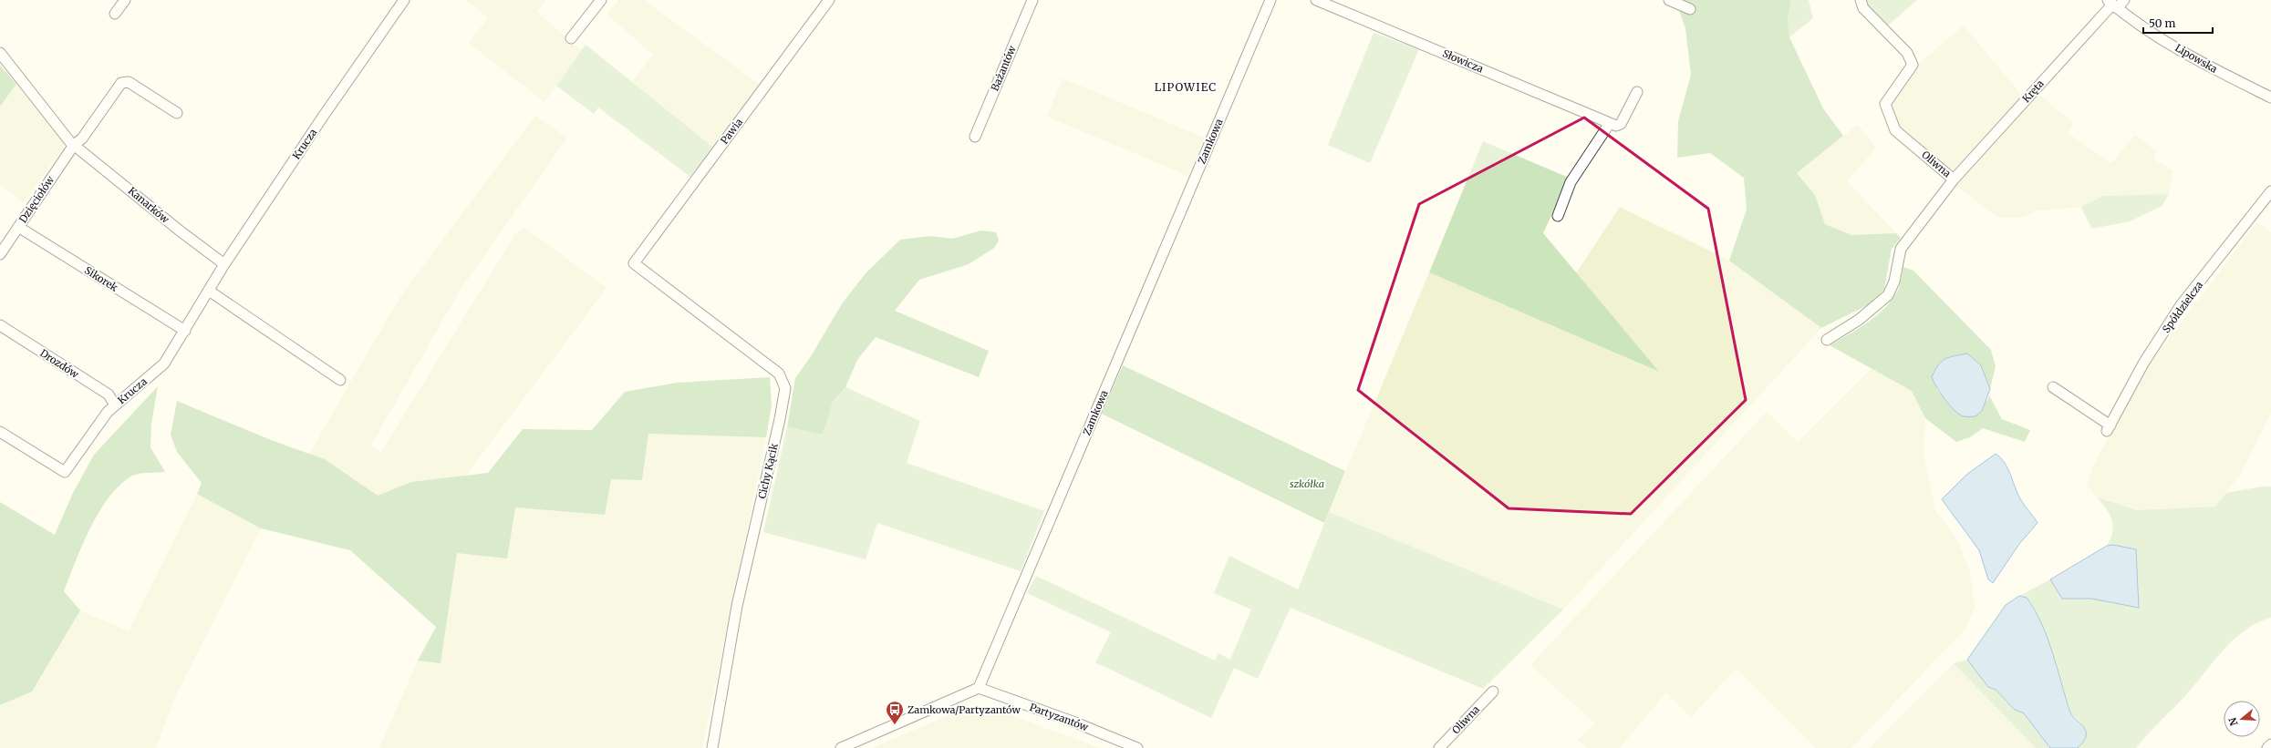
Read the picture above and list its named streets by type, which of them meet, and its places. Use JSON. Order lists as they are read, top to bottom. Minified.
{"streets":{"street":["Lipowska","Słowicza","Bażantów","Kręta","Pawia","Zamkowa","Krucza","Oliwna","Dzięciołów","Kanarków","Sikorek","Spółdzielcza","Drozdów","Cichy Kącik","Partyzantów"]},"crossings":[["Lipowska","Kręta"],["Kręta","Oliwna"],["Pawia","Cichy Kącik"],["Zamkowa","Partyzantów"],["Krucza","Kanarków"],["Krucza","Sikorek"],["Krucza","Drozdów"],["Dzięciołów","Kanarków"],["Dzięciołów","Sikorek"]],"districts":["LIPOWIEC"],"parks":["szkółka"],"places":{"bus stop":["Zamkowa/Partyzantów"]},"scale_bar":"50 m","north":"left"}
